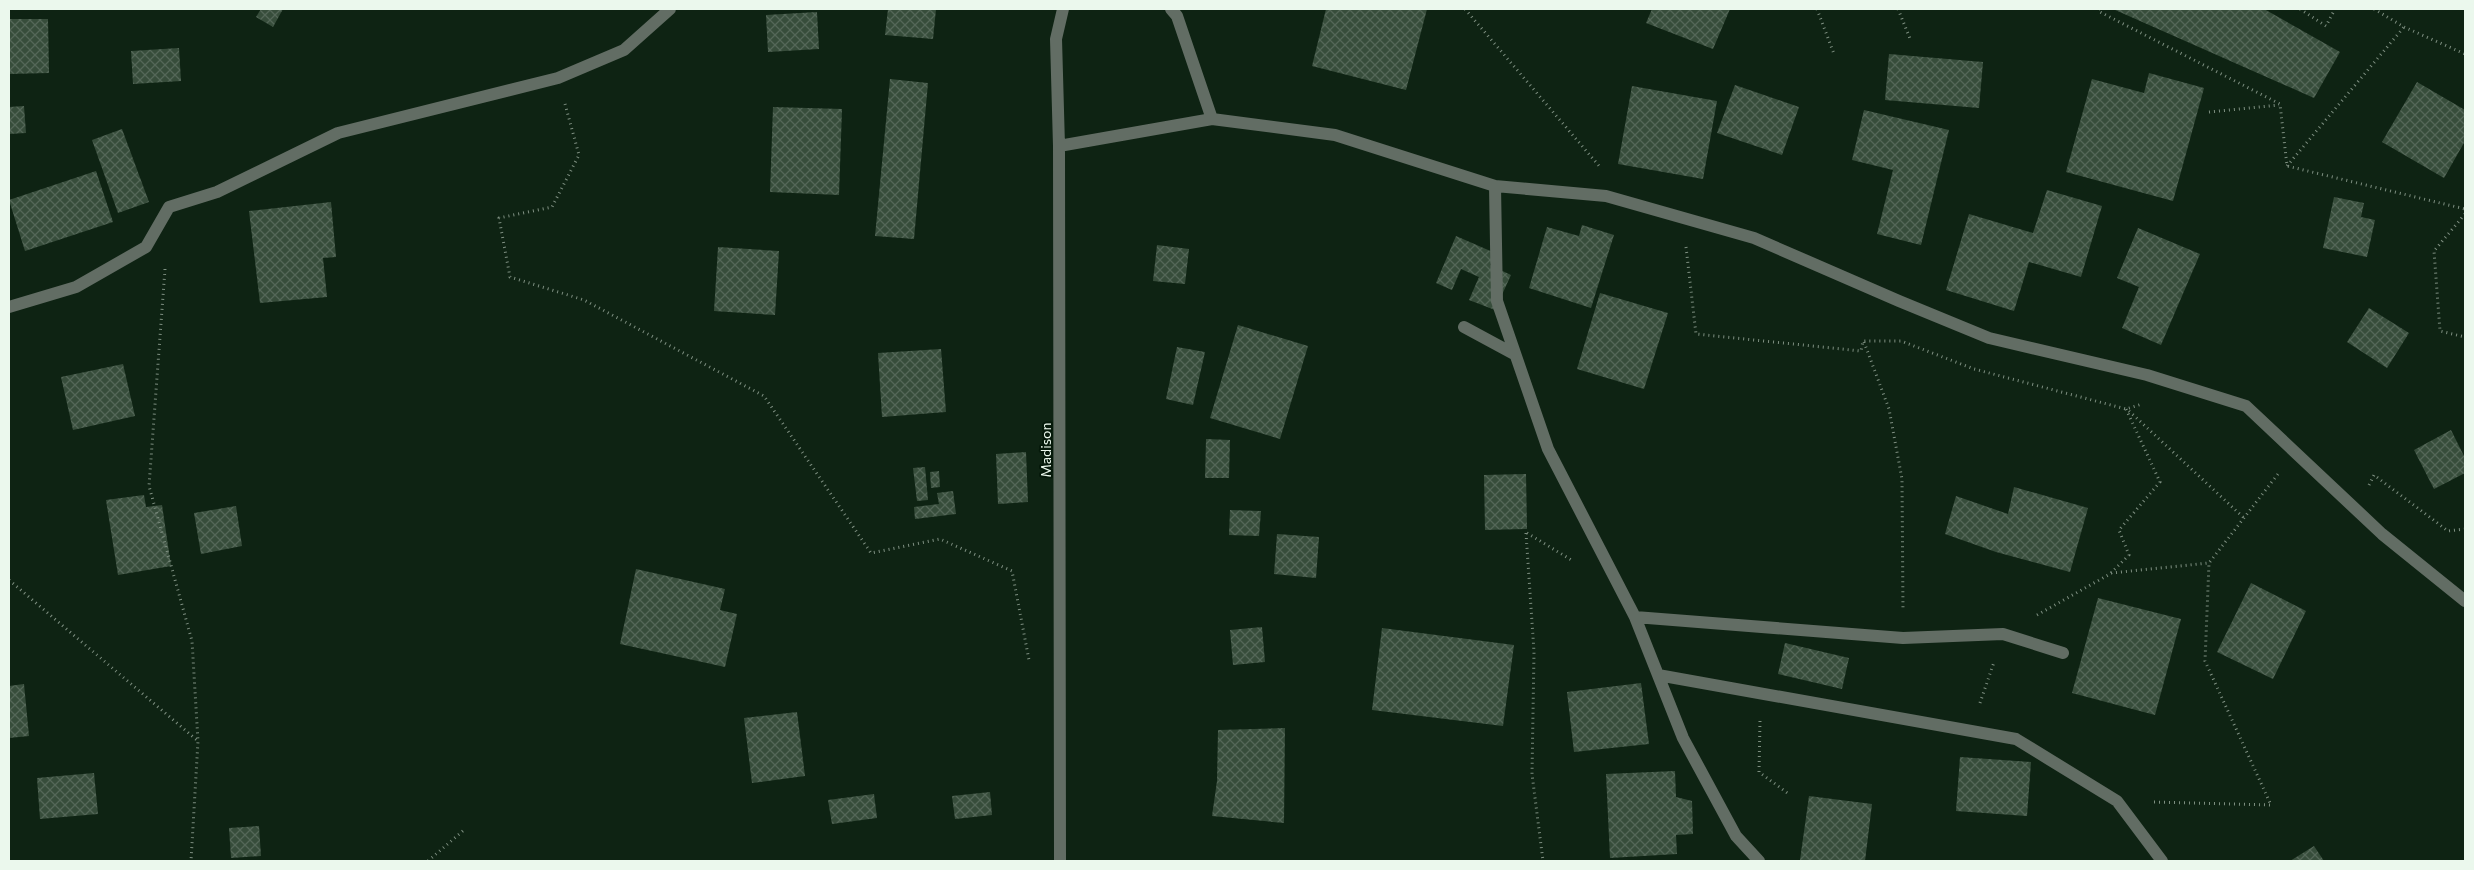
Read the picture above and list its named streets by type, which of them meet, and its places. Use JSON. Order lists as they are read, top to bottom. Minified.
{"streets":{"street":["Madison"]}}
